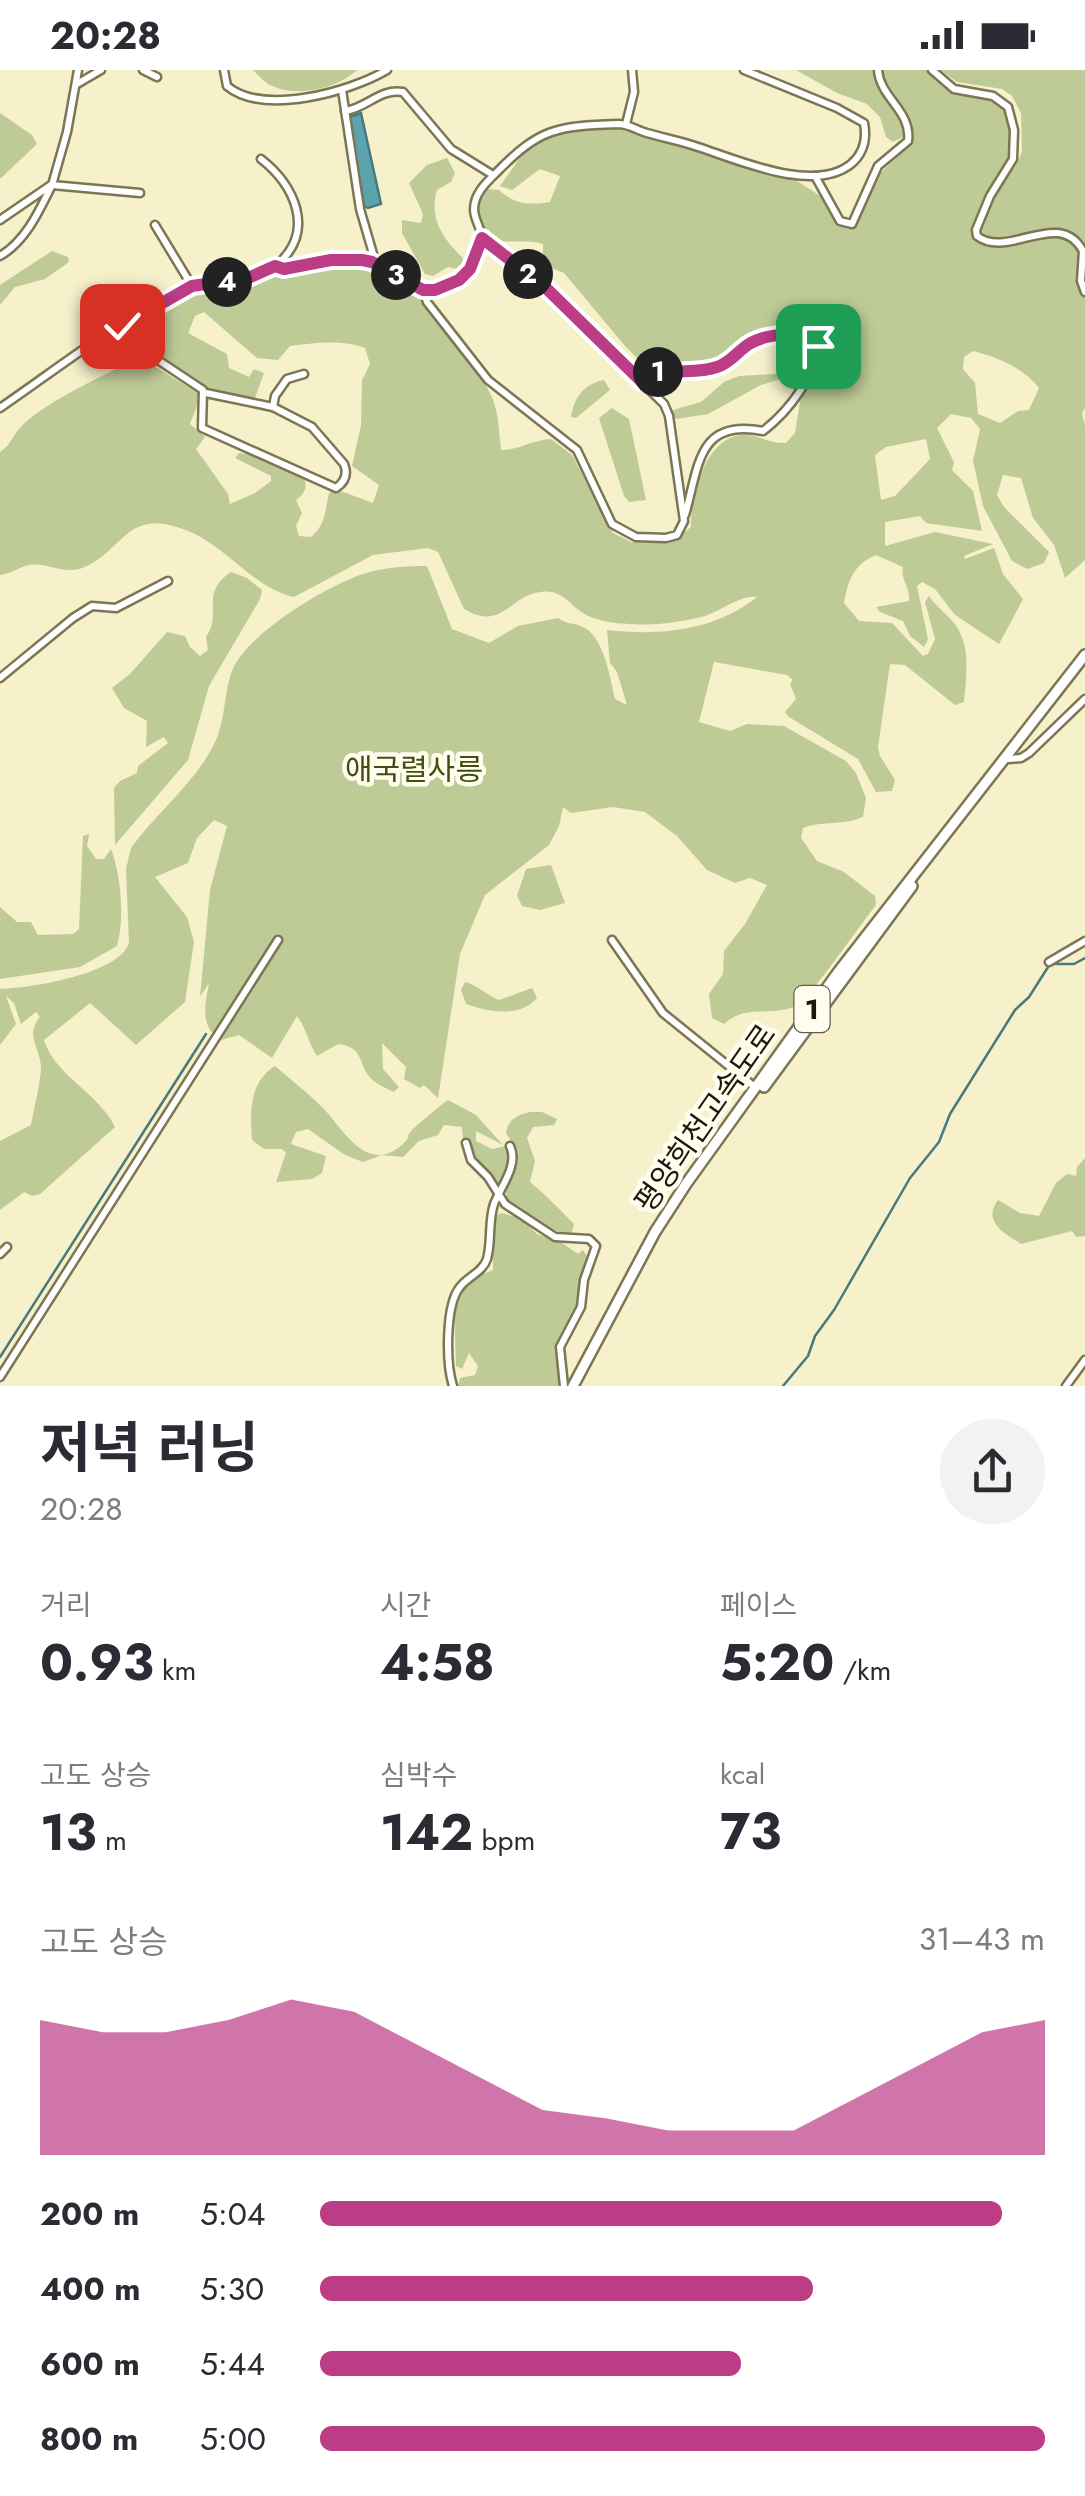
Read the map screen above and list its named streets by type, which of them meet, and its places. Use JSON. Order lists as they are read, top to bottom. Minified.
{"streets":{"highway":["1","평양희천고속도로"]},"parks":["애국렬사릉"],"page":{"status":"20:28","pins":["2","3","4","1"],"heading":["저녁 러닝","20:28"],"stats":[["거리","0.93 km"],["시간","4:58"],["페이스","5:20 /km"],["고도 상승","13 m"],["심박수","142 bpm"],["kcal","73"]],"chart":["고도 상승","31–43 m"],"list":[{"name":"200 m","note":"5:04"},{"name":"400 m","note":"5:30"},{"name":"600 m","note":"5:44"},{"name":"800 m","note":"5:00"}]}}
